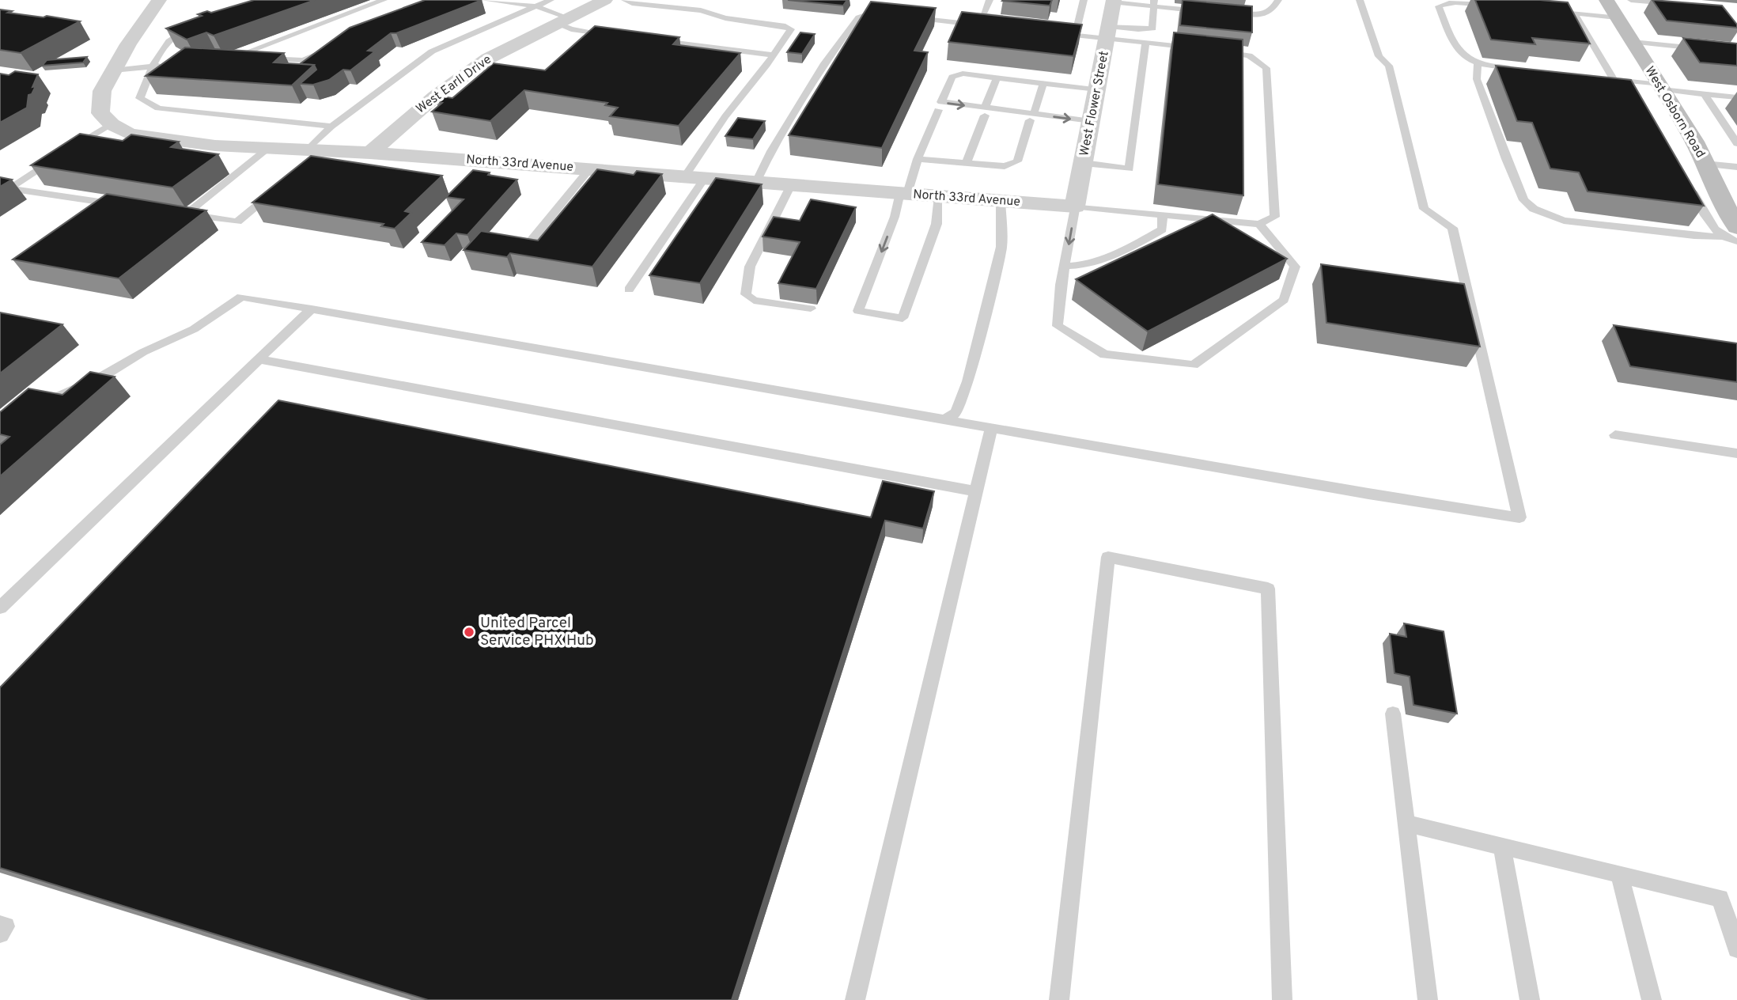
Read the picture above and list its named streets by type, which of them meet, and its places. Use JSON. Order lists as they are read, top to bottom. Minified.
{"streets":{"street":["West Earll Drive","West Flower Street","West Osborn Road","North 33rd Avenue"]},"crossings":[["West Earll Drive","North 33rd Avenue"],["West Flower Street","North 33rd Avenue"]],"places":["United Parcel Service PHX Hub"]}
